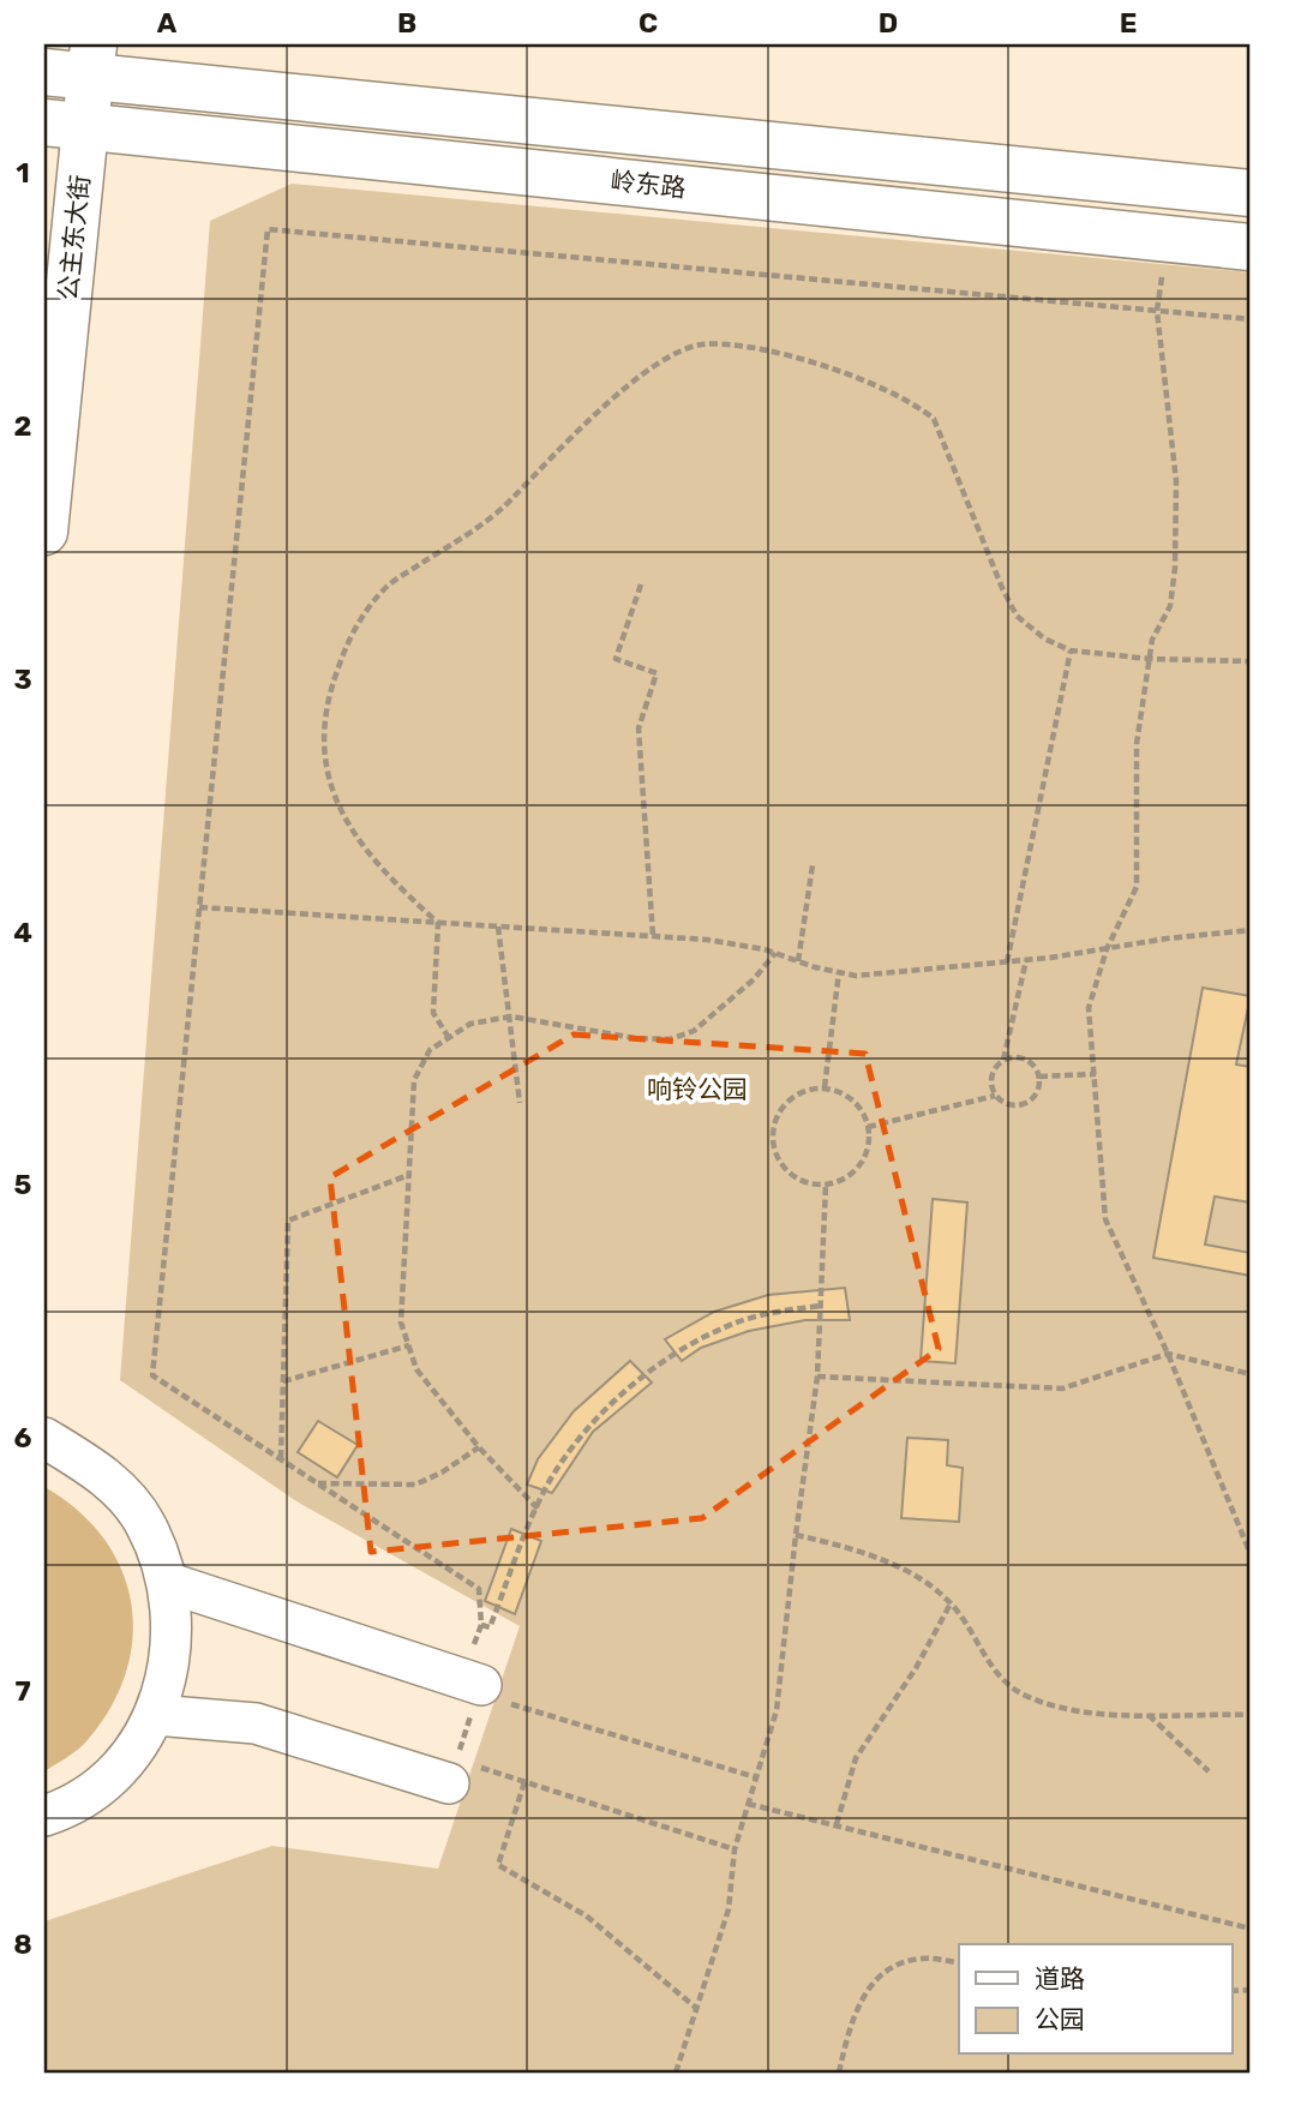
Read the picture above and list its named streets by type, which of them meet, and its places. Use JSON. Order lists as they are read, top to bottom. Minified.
{"streets":{"main road":["岭东路","公主东大街"]},"crossings":[["岭东路","公主东大街"]],"parks":["响铃公园"],"legend":["道路","公园"],"grid":{"columns":["A","B","C","D","E"],"rows":["1","2","3","4","5","6","7","8"]}}
